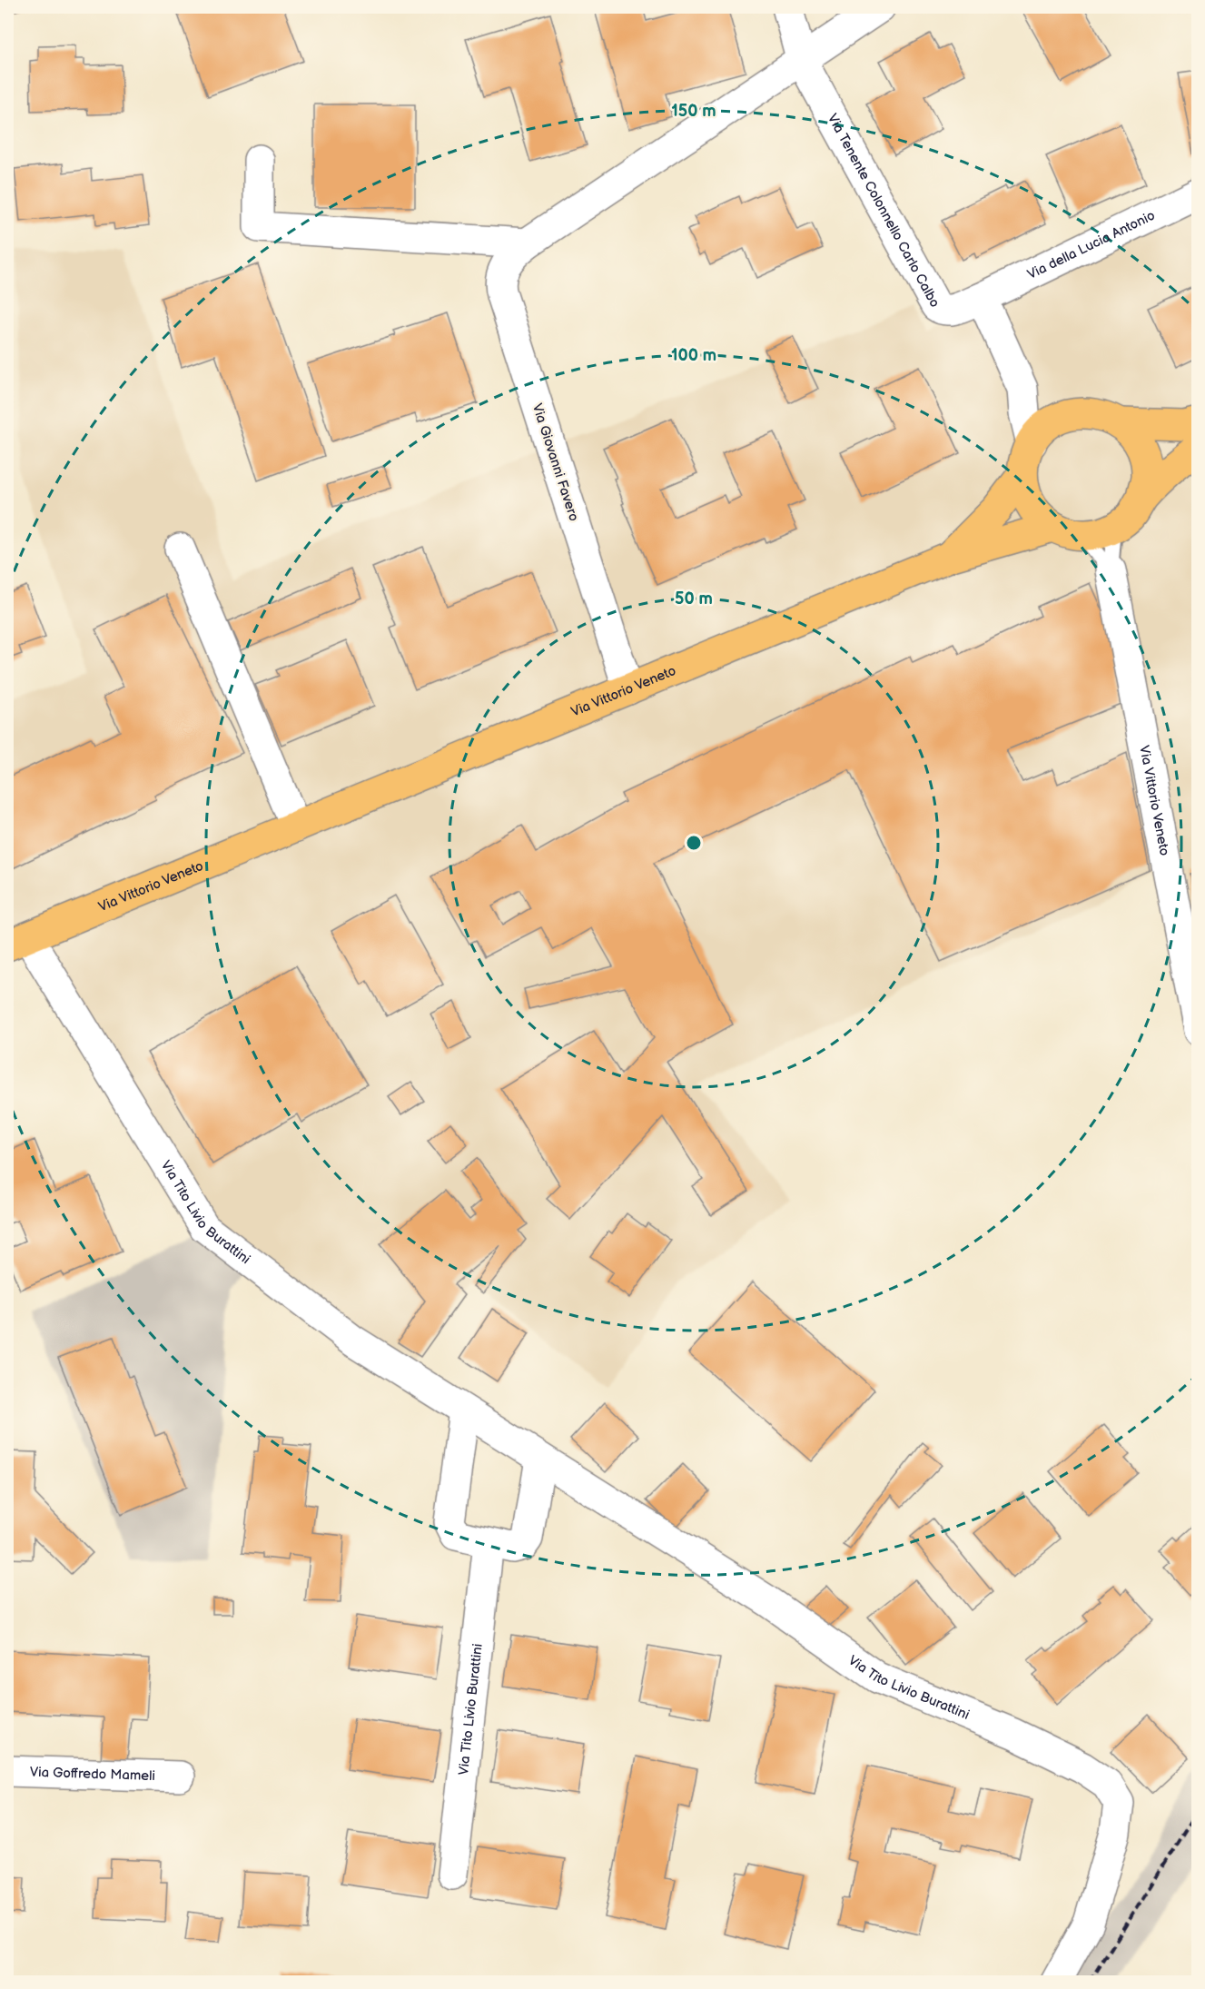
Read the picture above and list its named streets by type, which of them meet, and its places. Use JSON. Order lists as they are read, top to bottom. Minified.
{"streets":{"main road":["Via Vittorio Veneto"],"street":["Via Tenente Colonnello Carlo Calbo","Via della Lucia Antonio","Via Giovanni Favero","Via Tito Livio Burattini","Via Goffredo Mameli"]},"crossings":[["Via Tenente Colonnello Carlo Calbo","Via della Lucia Antonio"],["Via Tenente Colonnello Carlo Calbo","Via Giovanni Favero"],["Via Giovanni Favero","Via Vittorio Veneto"],["Via Vittorio Veneto","Via Tito Livio Burattini"]],"rings":["150 m","100 m","50 m"]}
